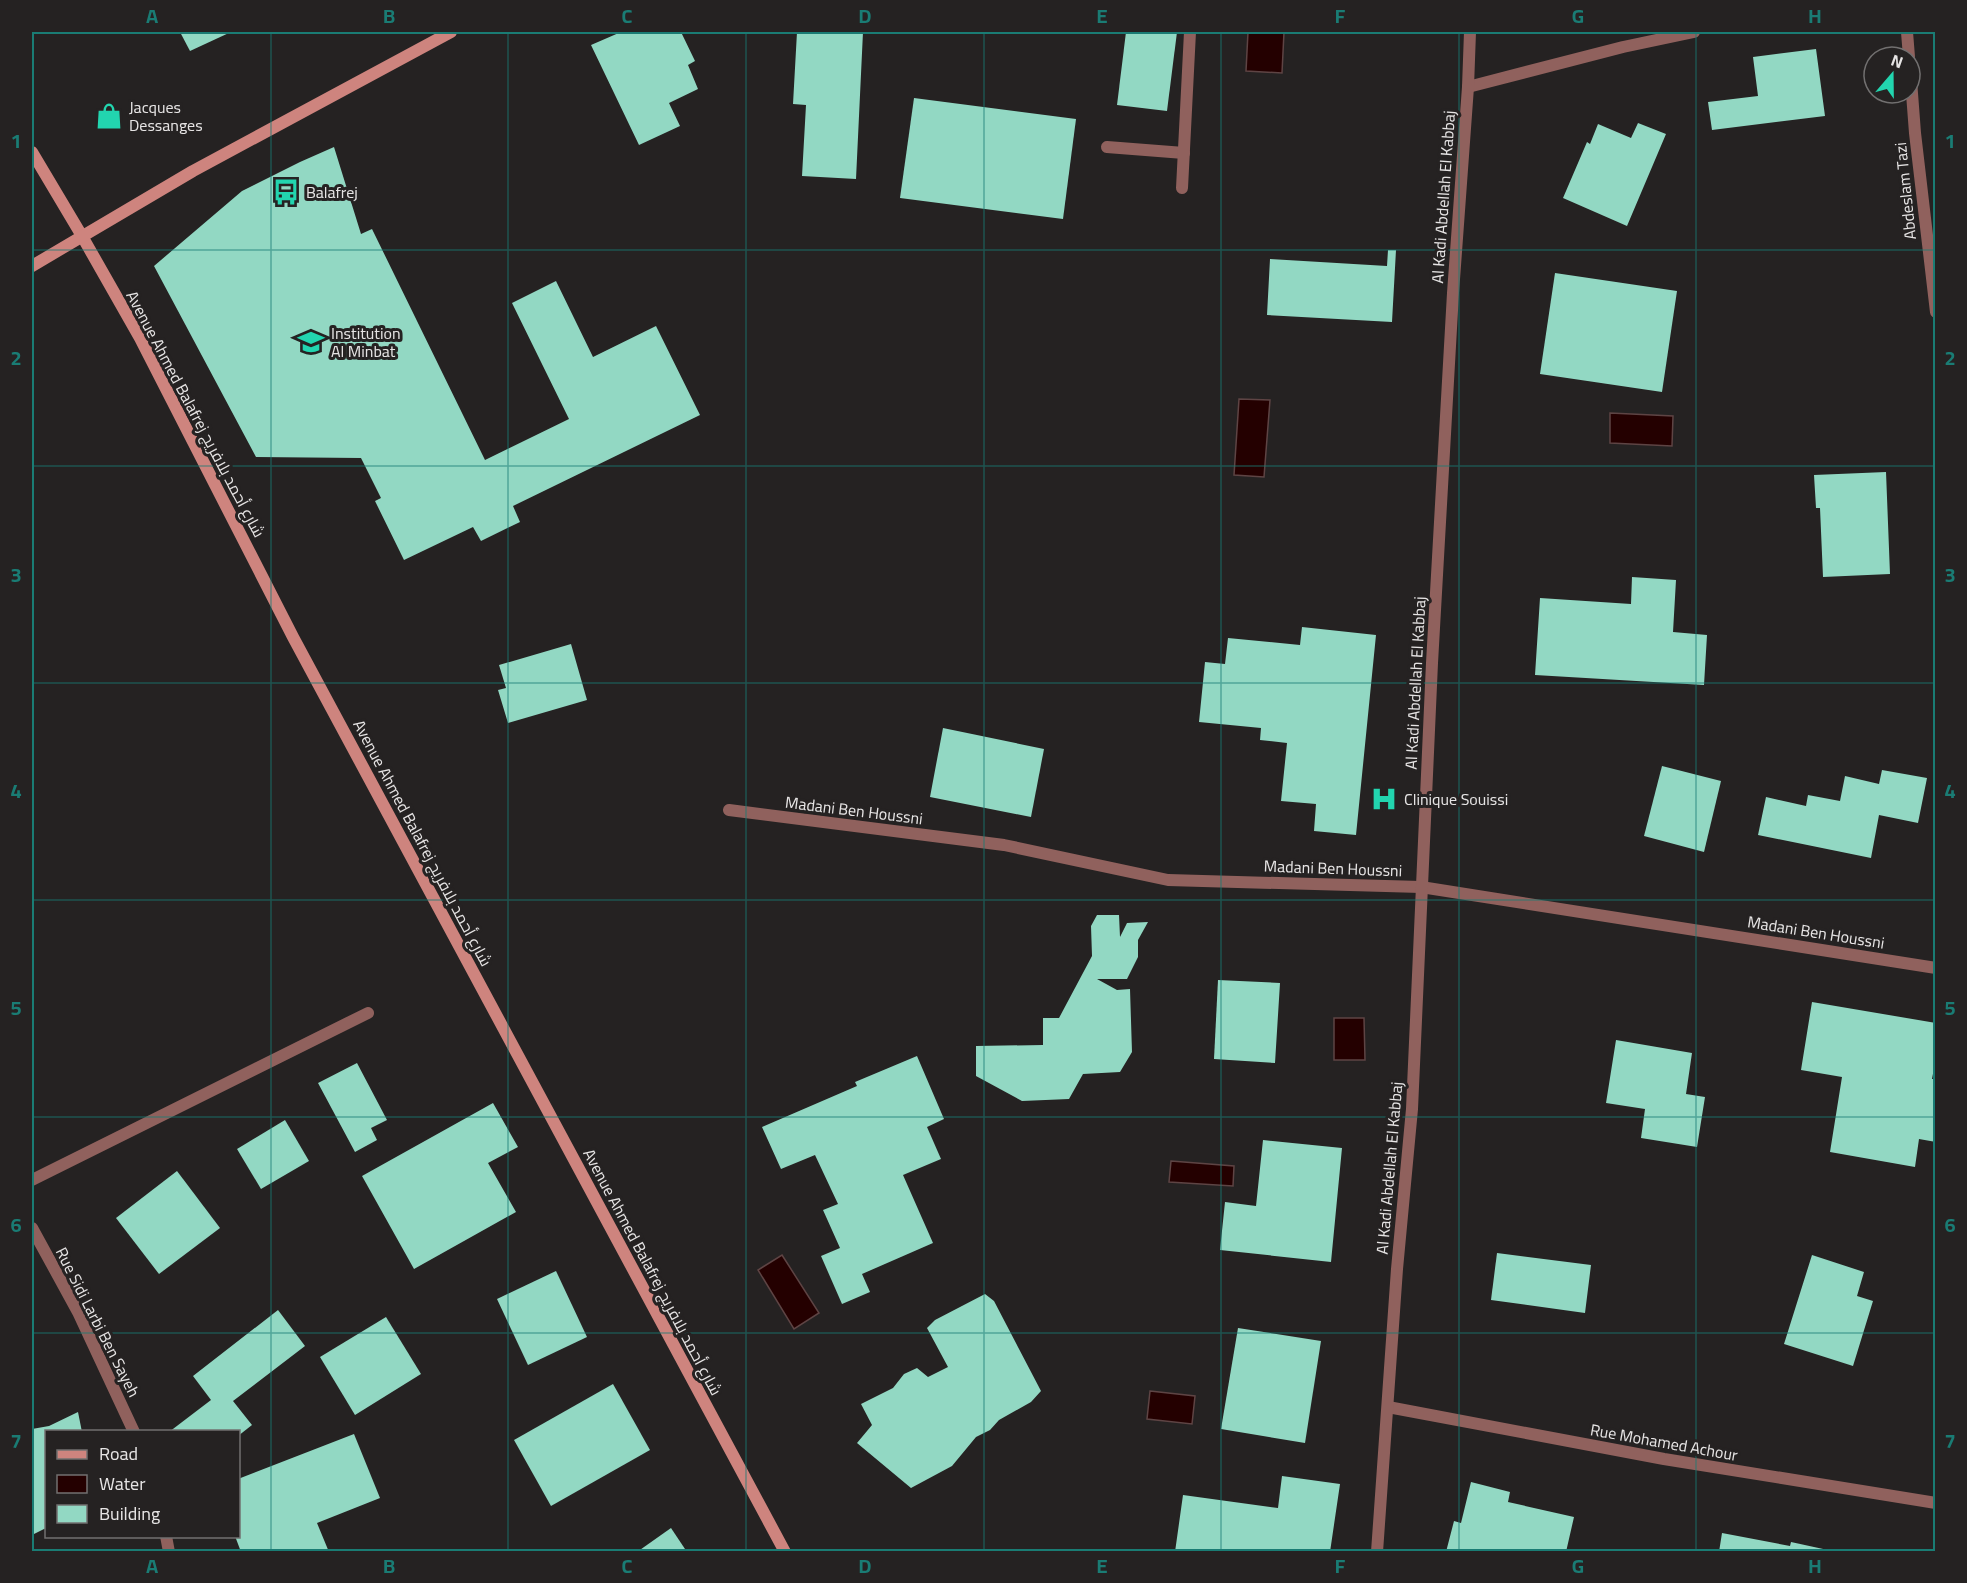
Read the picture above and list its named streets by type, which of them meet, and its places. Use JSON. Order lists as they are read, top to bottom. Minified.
{"streets":{"main road":["Avenue Ahmed Balafrej شارع أحمد بلافريج"],"street":["Abdeslam Tazi","Al Kadi Abdellah El Kabbaj","Madani Ben Houssni","Rue Sidi Larbi Ben Sayeh","Rue Mohamed Achour"]},"crossings":[["Al Kadi Abdellah El Kabbaj","Madani Ben Houssni"],["Al Kadi Abdellah El Kabbaj","Rue Mohamed Achour"]],"places":{"shop":["Jacques Dessanges"],"bus stop":["Balafrej"],"school or university":["Institution Al Minbat"],"hospital":["Clinique Souissi"]},"legend":["Road","Water","Building"],"north":"top","grid":{"columns":["A","B","C","D","E","F","G","H"],"rows":["1","2","3","4","5","6","7"]}}
